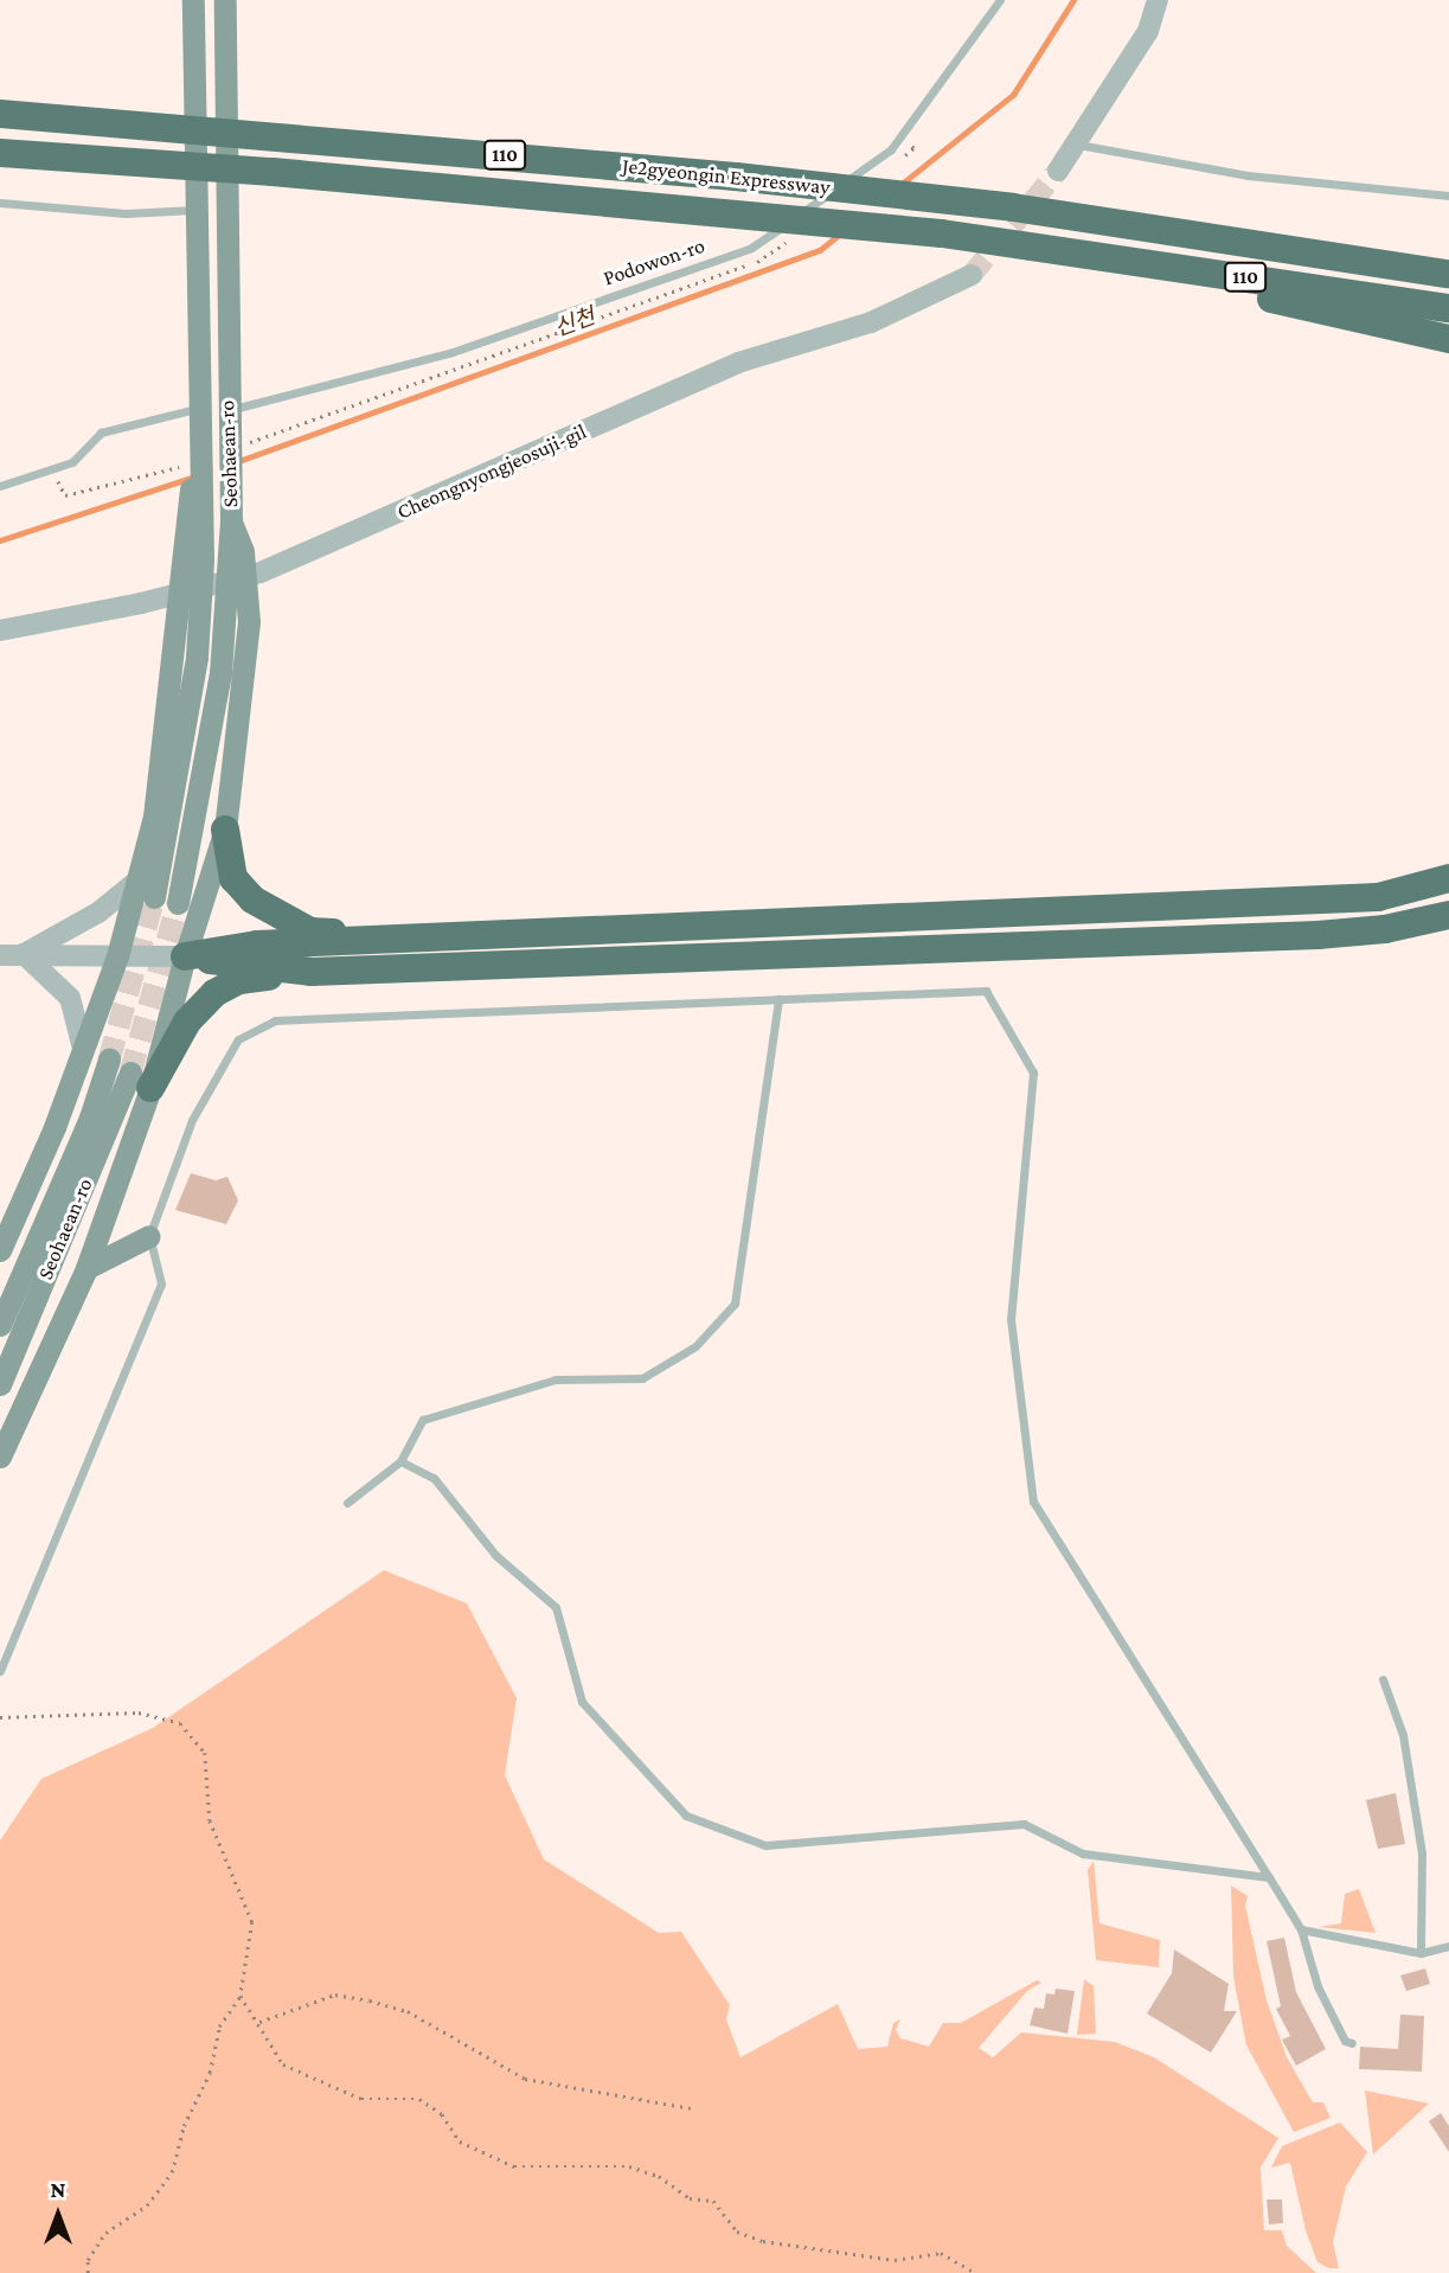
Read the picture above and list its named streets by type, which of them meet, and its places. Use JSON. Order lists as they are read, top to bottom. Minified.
{"streets":{"highway":["110","Je2gyeongin Expressway"],"main road":["Seohaean-ro"],"street":["Cheongnyongjeosuji-gil"],"lane":["Podowon-ro"]},"crossings":[["Podowon-ro","Seohaean-ro"]],"water":["신천"],"north":"top"}
